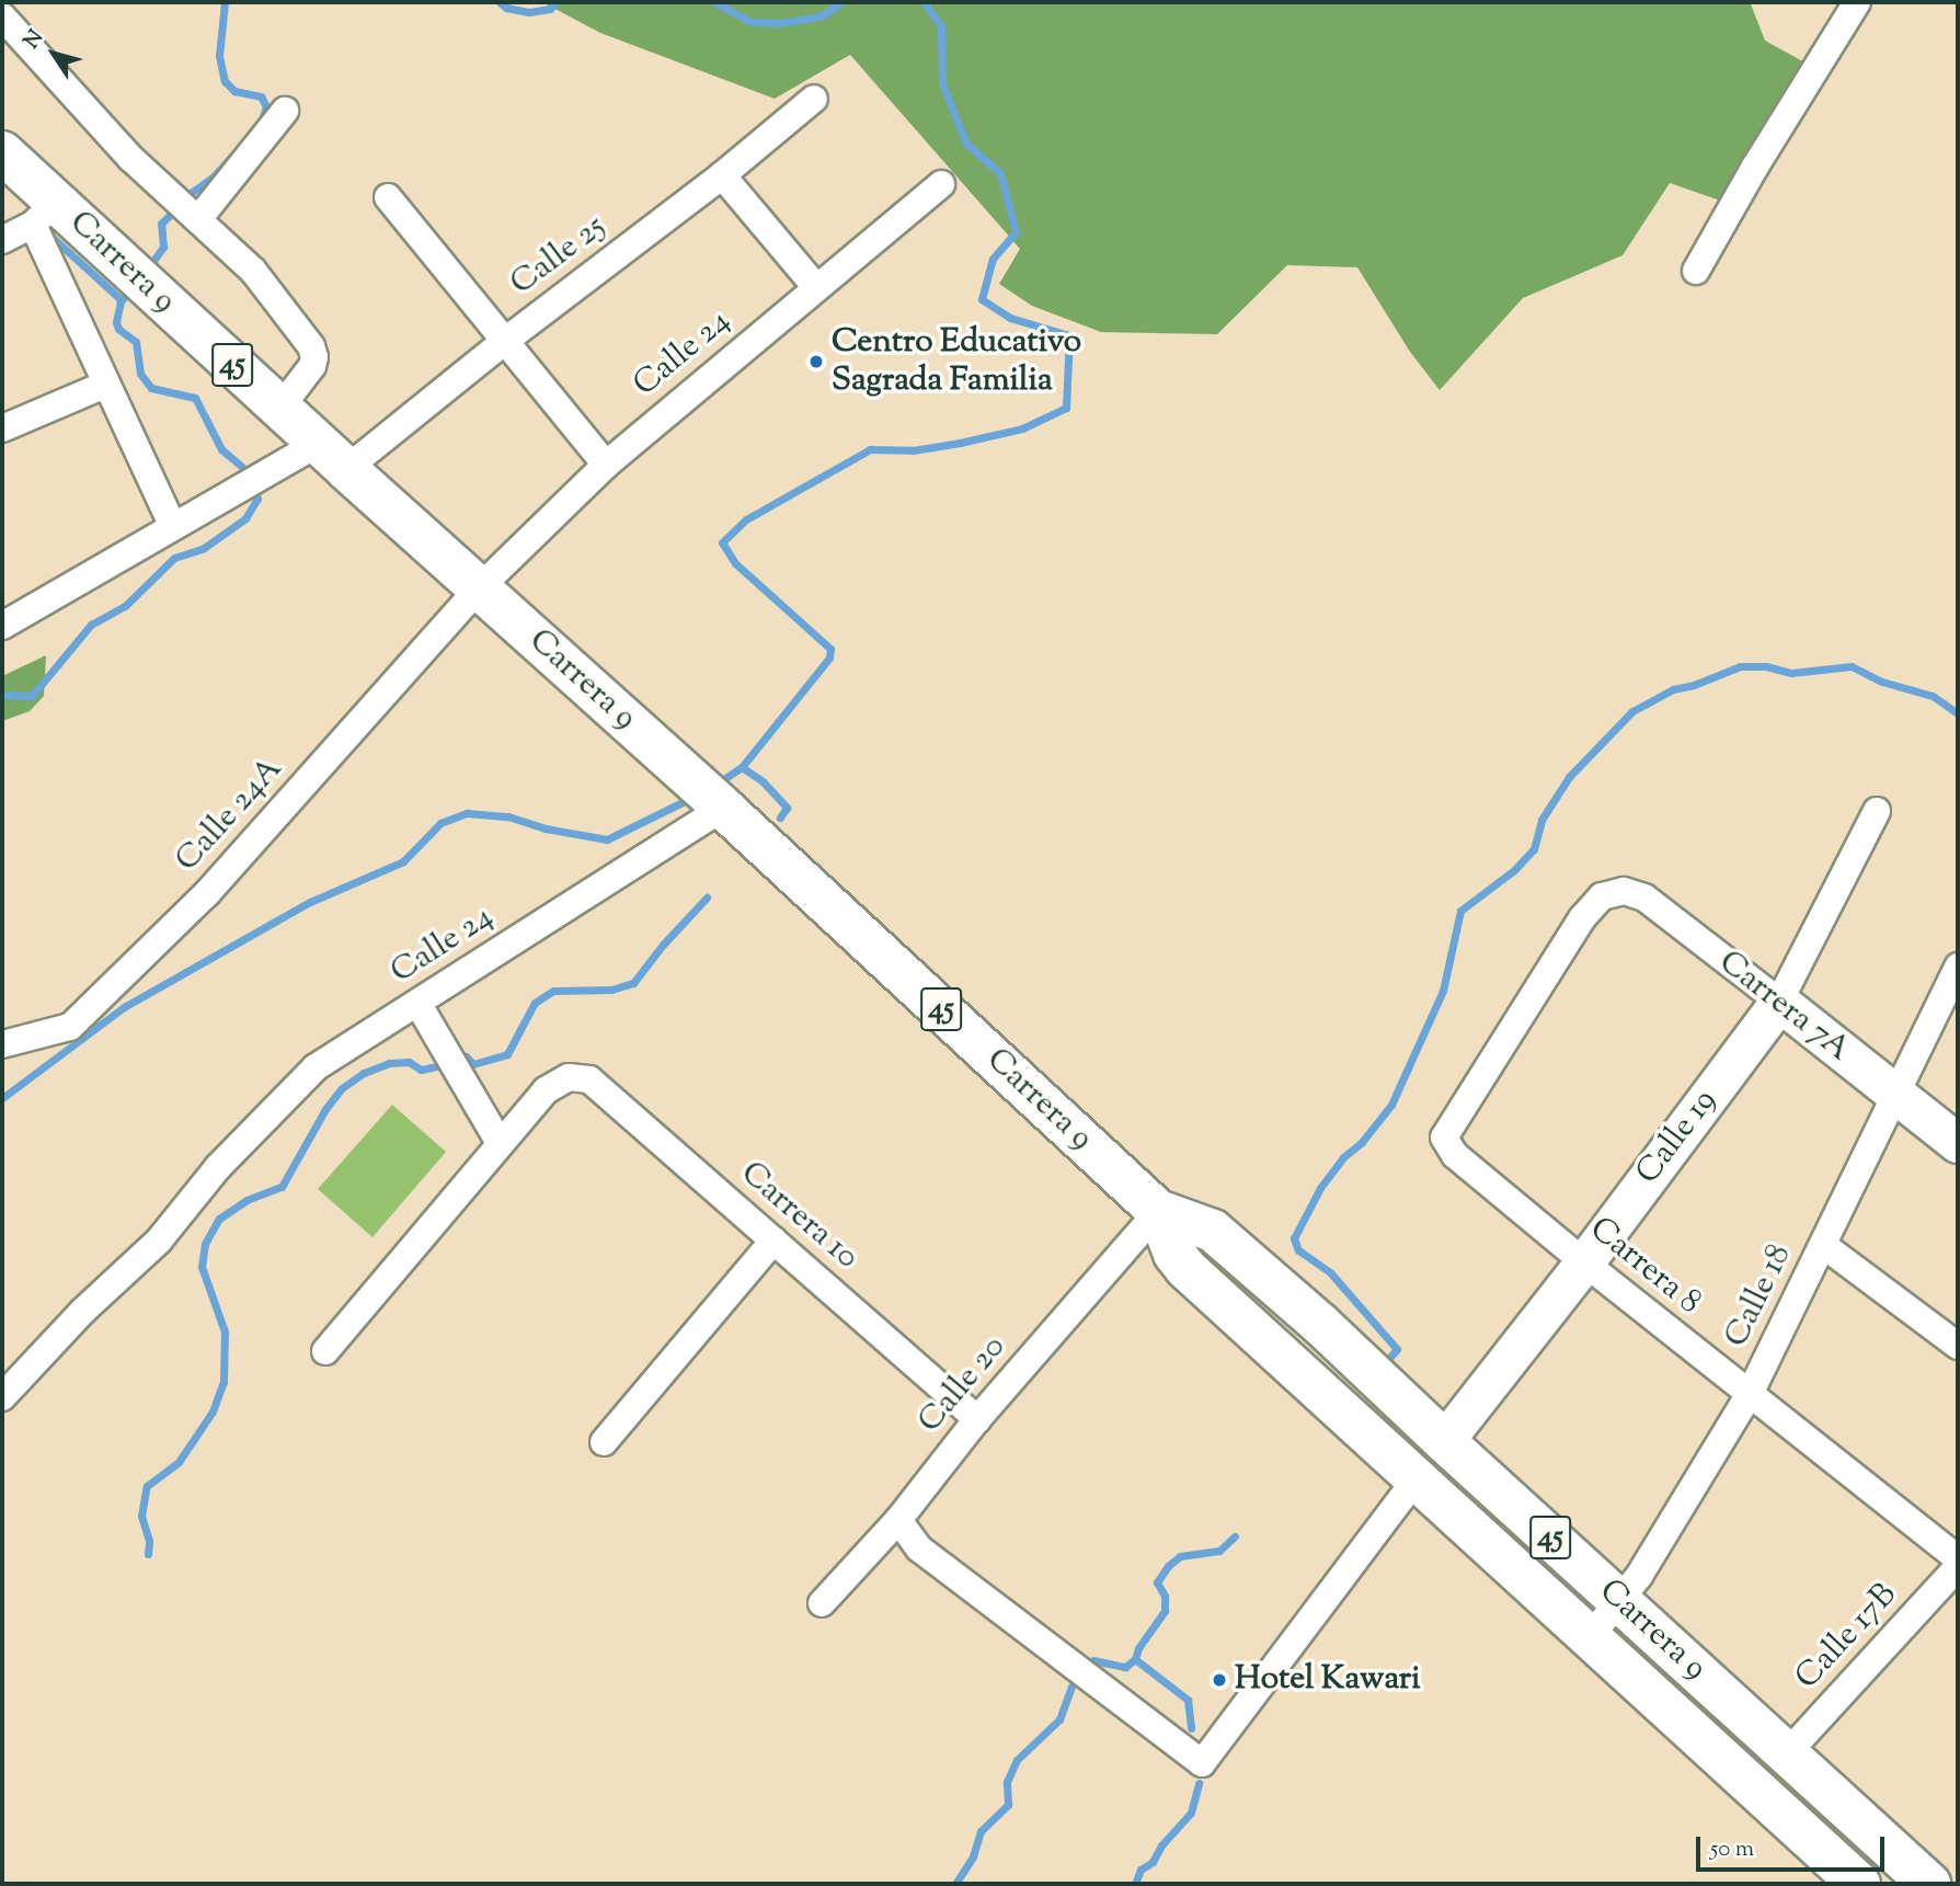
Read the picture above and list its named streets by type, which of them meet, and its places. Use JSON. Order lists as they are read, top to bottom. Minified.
{"streets":{"highway":["Carrera 9","45"],"street":["Calle 25","Calle 24","Calle 24A","Carrera 7A","Calle 19","Carrera 10","Carrera 8","Calle 18","Calle 20","Calle 17B"]},"crossings":[["Calle 25","Carrera 9"],["Carrera 9","Calle 24"],["Carrera 9","Calle 24A"],["Carrera 9","Calle 19"],["Carrera 9","Calle 18"],["Carrera 9","Calle 20"],["Carrera 9","Calle 17B"],["Calle 24","Calle 24A"],["Carrera 7A","Calle 19"],["Carrera 7A","Carrera 8"],["Carrera 7A","Calle 18"],["Calle 19","Carrera 8"],["Carrera 10","Calle 20"],["Carrera 8","Calle 18"]],"places":["Centro Educativo Sagrada Familia","Hotel Kawari"],"scale_bar":"50 m","north":"top left"}
